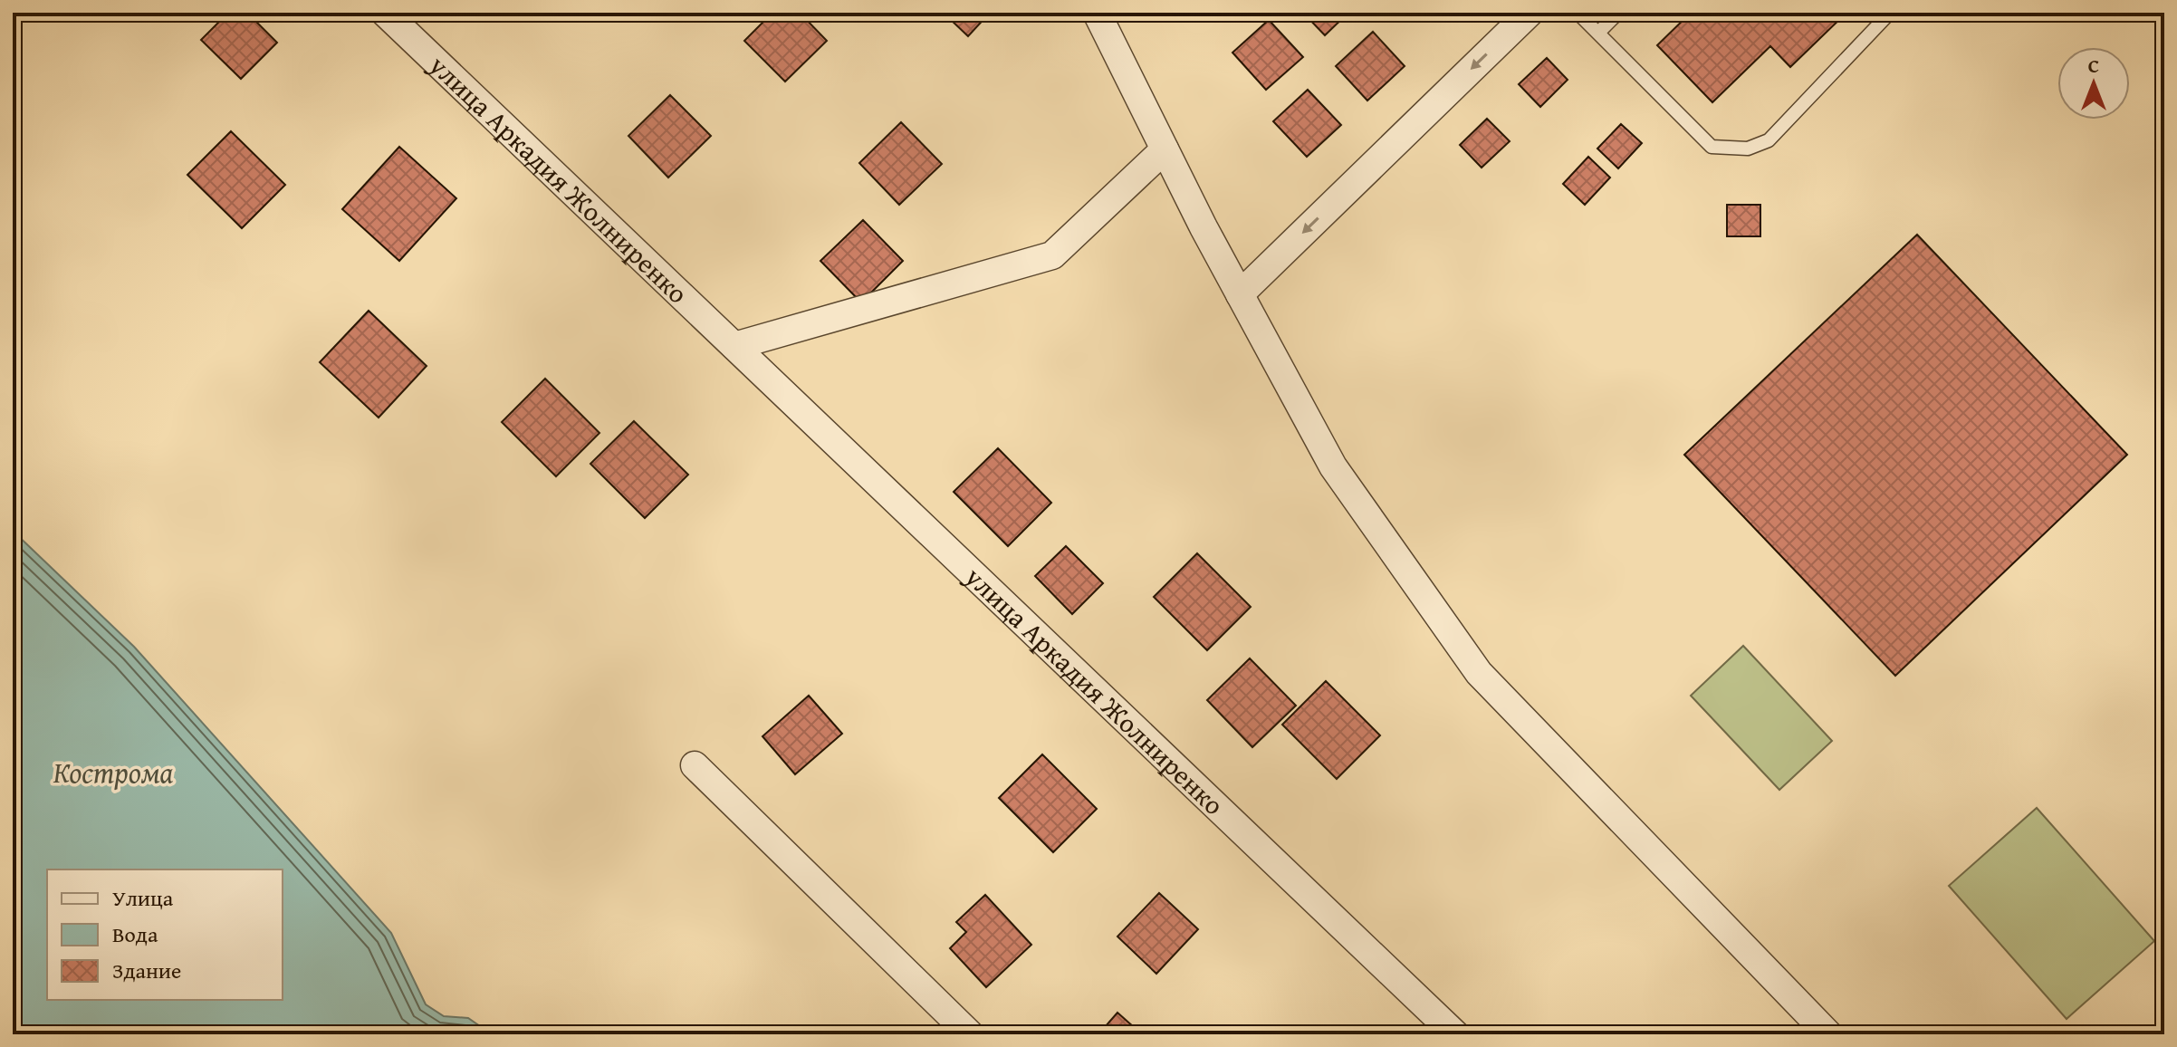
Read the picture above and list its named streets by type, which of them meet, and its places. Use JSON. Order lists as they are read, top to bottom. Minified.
{"streets":{"street":["улица Аркадия Жолниренко"]},"water":["Кострома"],"legend":["Улица","Вода","Здание"],"north":"top"}
